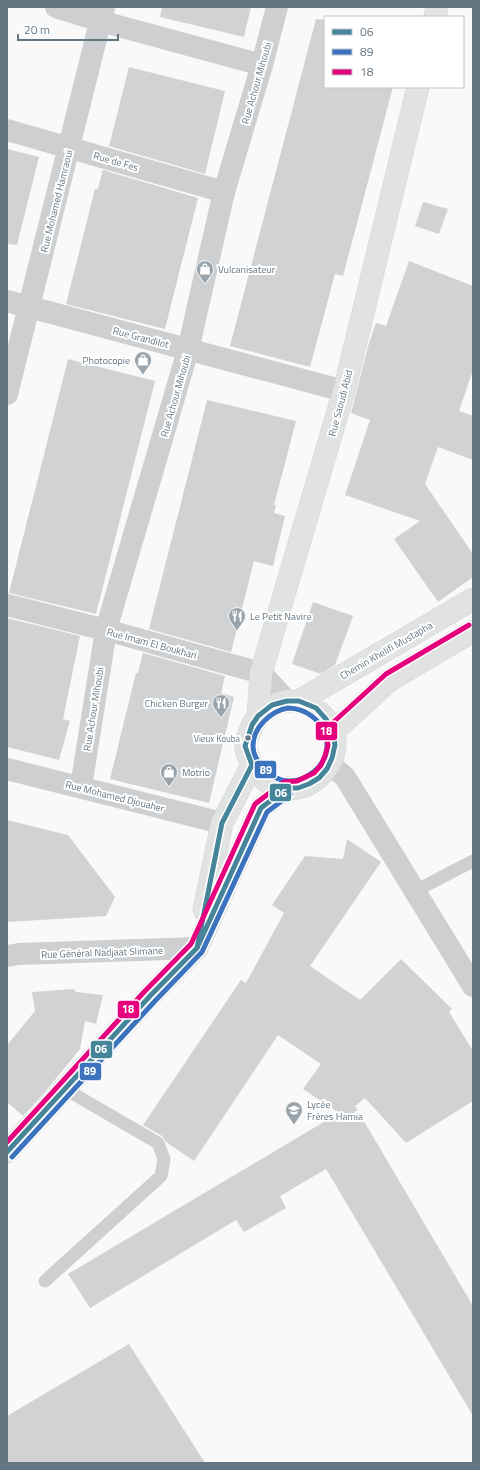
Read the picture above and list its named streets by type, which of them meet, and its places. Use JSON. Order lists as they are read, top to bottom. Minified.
{"streets":{"main road":["Rue Saoudi Abid","Chemin Khelifi Mustapha"],"street":["Rue Achour Mihoubi","Rue de Fes","Rue Mohamed Hamraoui","Rue Grandilot","Rue Imam El Boukhari","Rue Mohamed Djouaher","Rue Général Nadjaat Slimane"]},"crossings":[["Rue Achour Mihoubi","Rue de Fes"],["Rue Achour Mihoubi","Rue Grandilot"],["Rue Achour Mihoubi","Rue Imam El Boukhari"],["Rue Achour Mihoubi","Rue Mohamed Djouaher"],["Rue de Fes","Rue Mohamed Hamraoui"],["Rue Mohamed Hamraoui","Rue Grandilot"],["Rue Grandilot","Rue Saoudi Abid"],["Rue Saoudi Abid","Rue Imam El Boukhari"],["Rue Saoudi Abid","Chemin Khelifi Mustapha"]],"places":{"shop":["Vulcanisateur","Photocopie","Motrio"],"restaurant":["Le Petit Navire","Chicken Burger"],"other":["Vieux Kouba"],"school or university":["Lycée Frères Hamia"]},"lines":["transit line 18","transit line 06","transit line 89"],"legend":["06","89","18"],"scale_bar":"20 m"}
